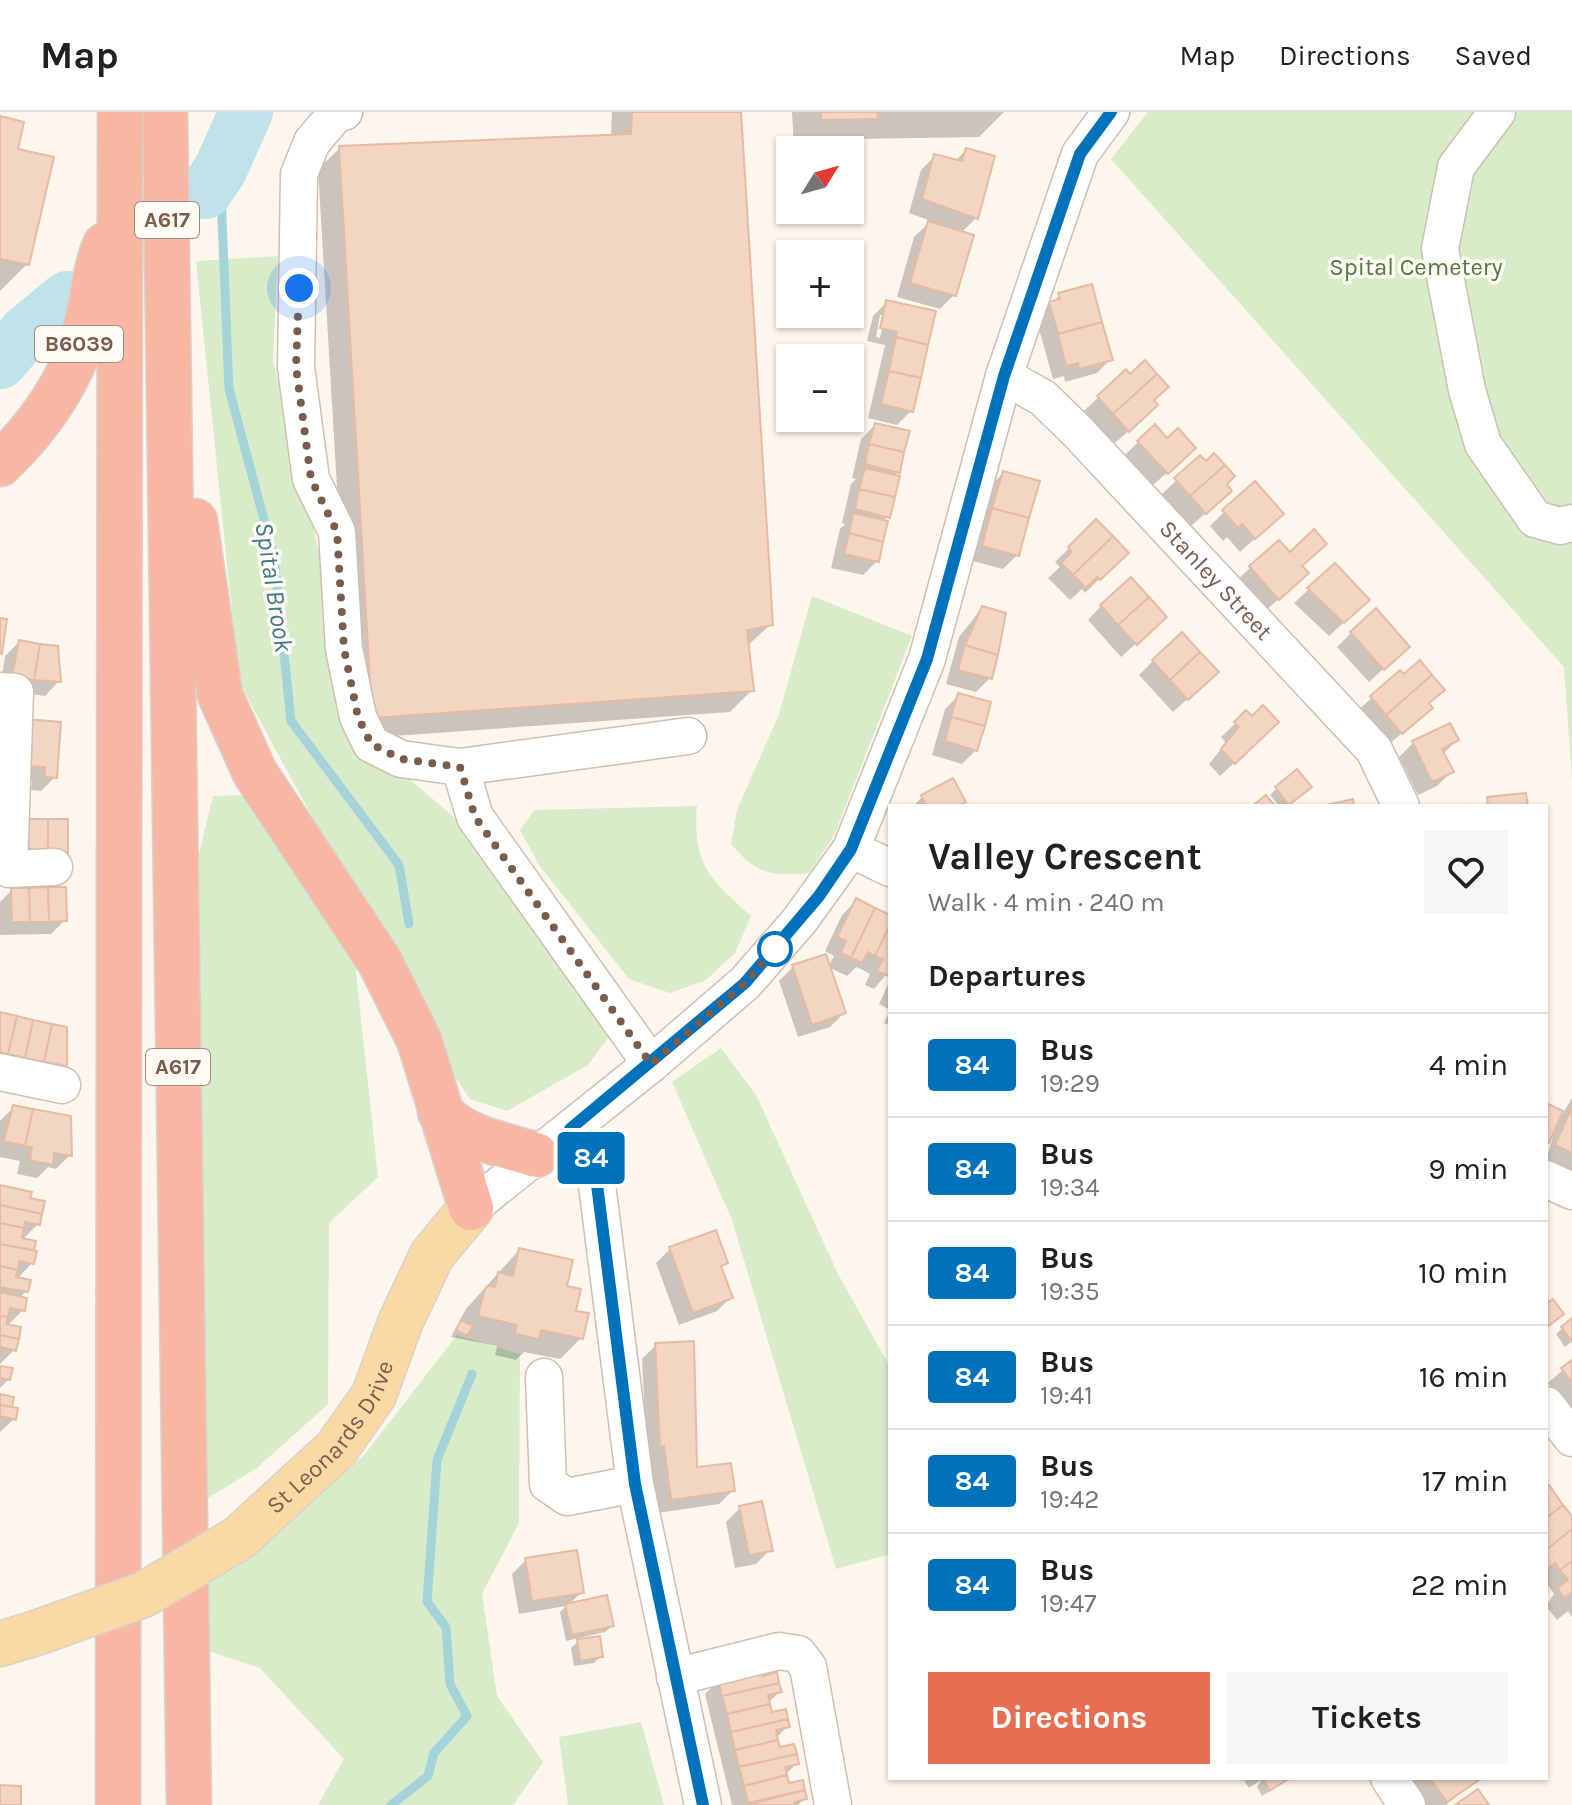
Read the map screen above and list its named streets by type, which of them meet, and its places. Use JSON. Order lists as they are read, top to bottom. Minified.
{"streets":{"highway":["A617","B6039"],"main road":["St Leonards Drive"],"street":["Stanley Street"]},"crossings":[["A617","B6039"],["Stanley Street","St Leonards Drive"]],"water":["Spital Brook"],"parks":["Spital Cemetery"],"lines":["bus line 84"],"north":"top right","page":{"header":"Map","nav":["Map","Directions","Saved"],"on_map":"84","map_buttons":["+","−"],"heading":[["Valley Crescent","Walk · 4 min · 240 m"],"Departures"],"list":[{"mark":"84","name":"Bus","note":"19:29","value":"4 min"},{"mark":"84","name":"Bus","note":"19:34","value":"9 min"},{"mark":"84","name":"Bus","note":"19:35","value":"10 min"},{"mark":"84","name":"Bus","note":"19:41","value":"16 min"},{"mark":"84","name":"Bus","note":"19:42","value":"17 min"},{"mark":"84","name":"Bus","note":"19:47","value":"22 min"}],"buttons":["Directions","Tickets"]}}
